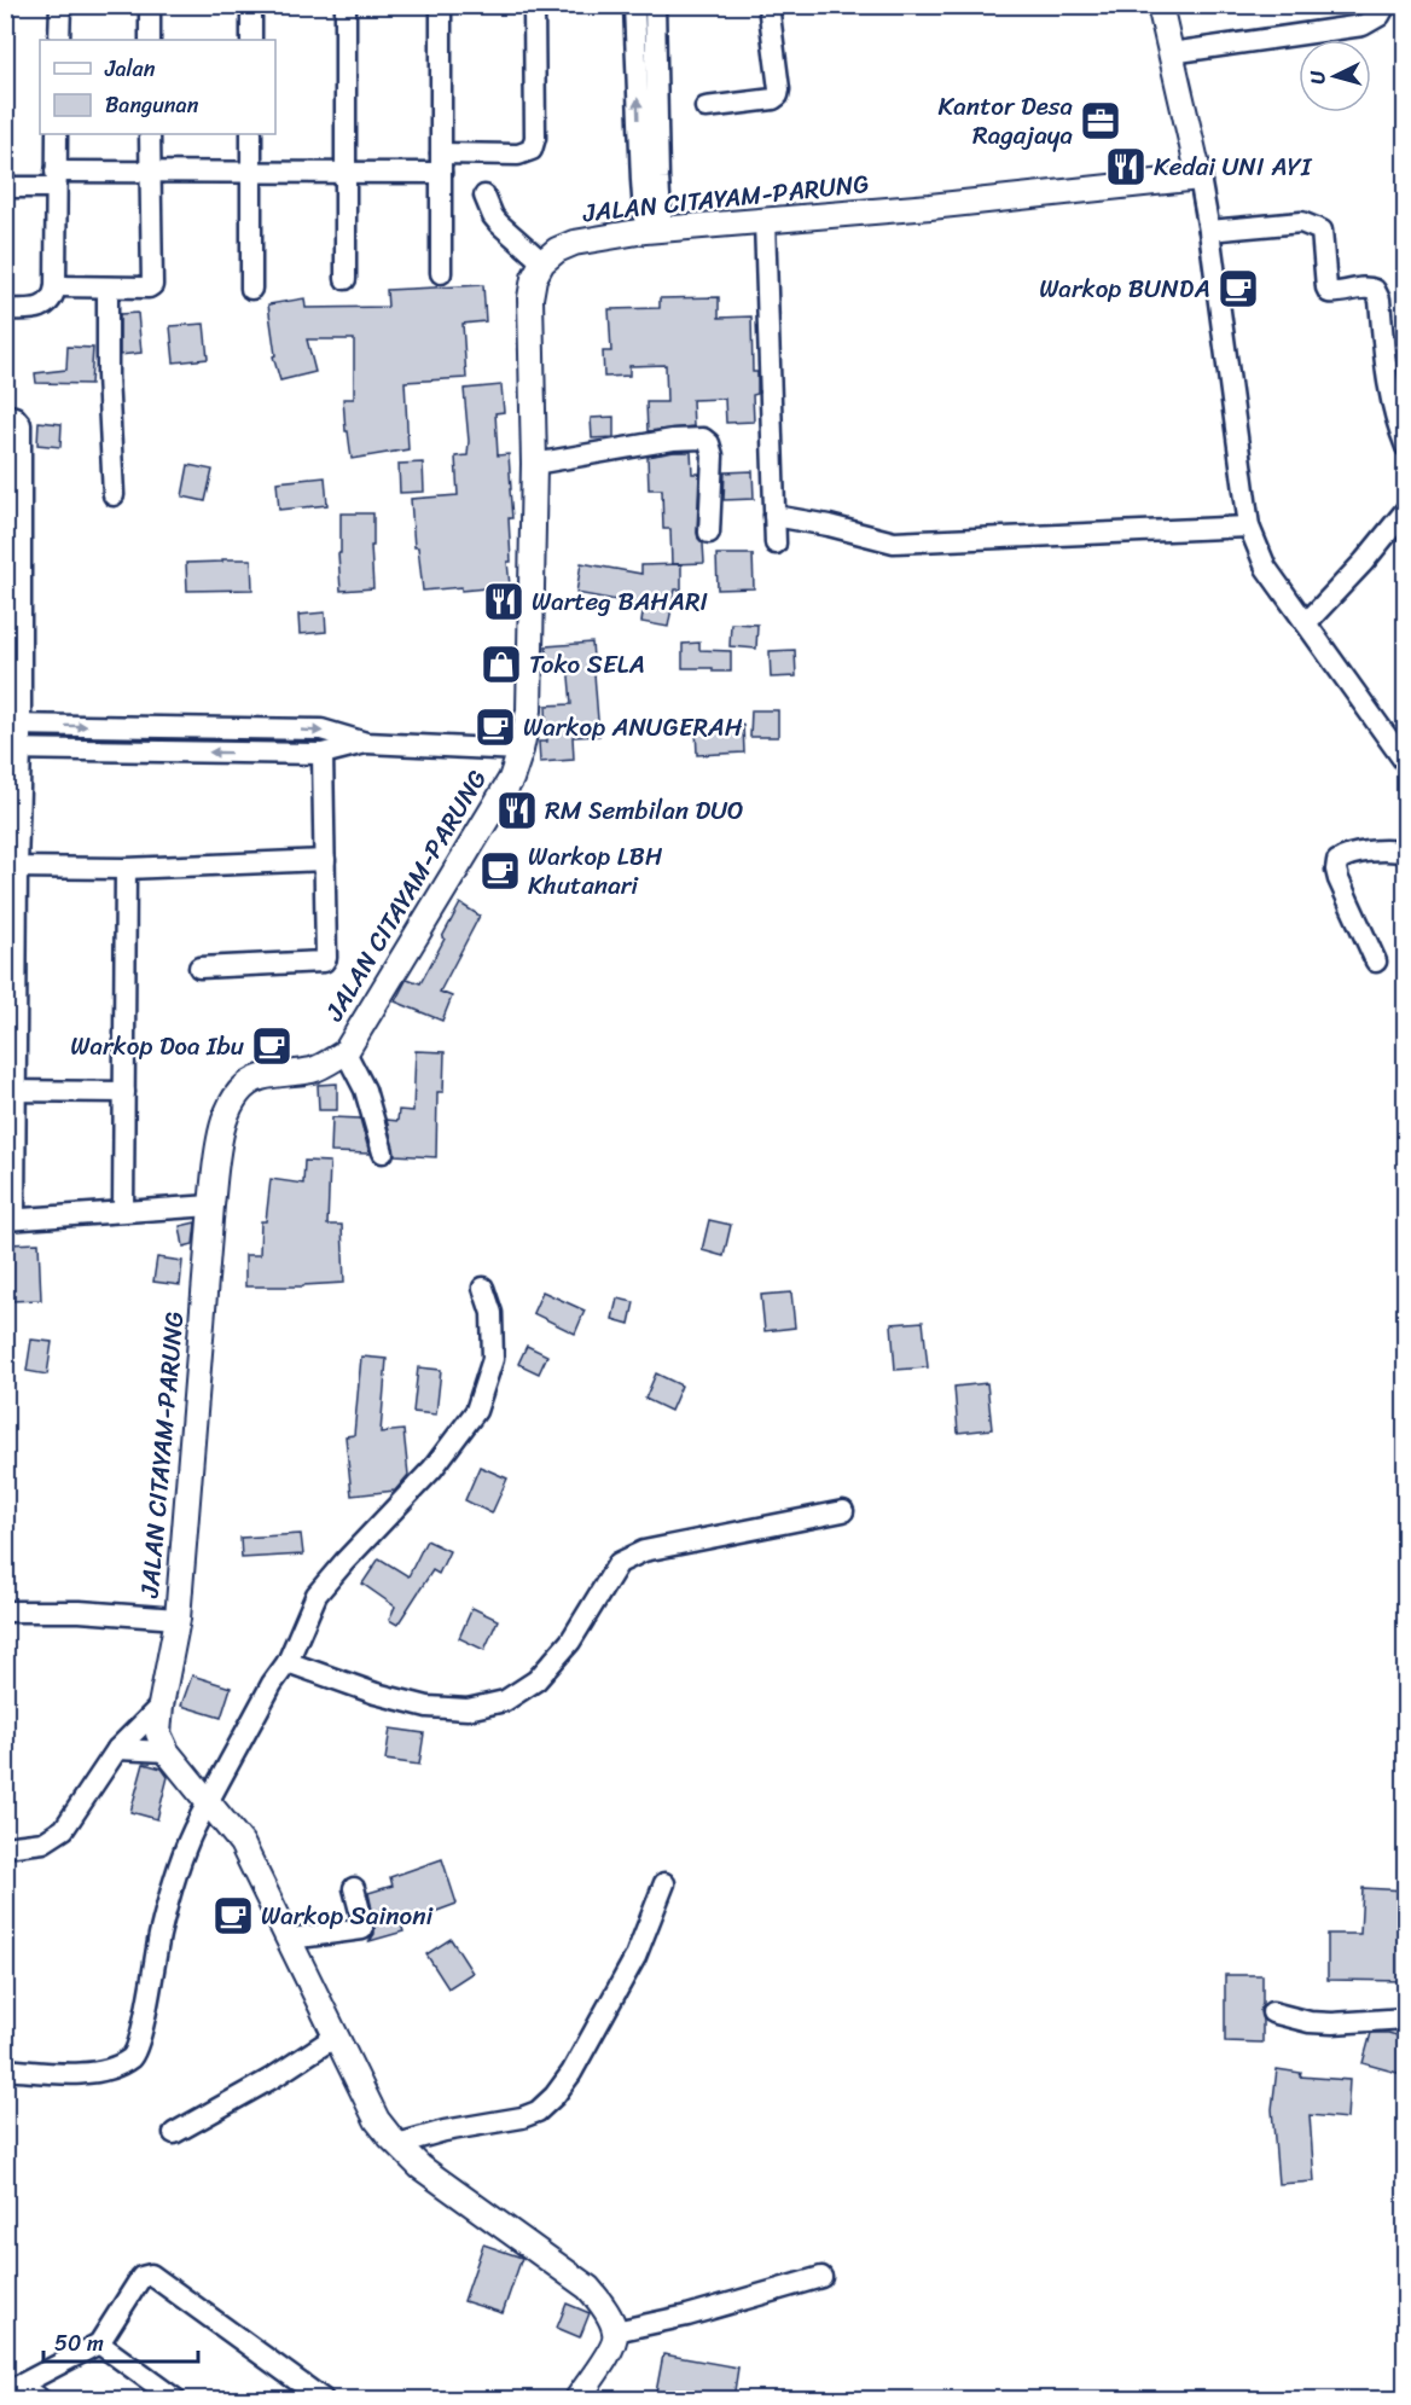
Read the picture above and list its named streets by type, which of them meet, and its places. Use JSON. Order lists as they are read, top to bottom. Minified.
{"streets":{"street":["JALAN CITAYAM-PARUNG"]},"places":{"office":["Kantor Desa Ragajaya"],"restaurant":["Kedai UNI AYI","Warteg BAHARI","RM Sembilan DUO"],"cafe":["Warkop BUNDA","Warkop ANUGERAH","Warkop LBH Khutanari","Warkop Doa Ibu","Warkop Sainoni"],"shop":["Toko SELA"]},"legend":["Jalan","Bangunan"],"scale_bar":"50 m","north":"left"}
